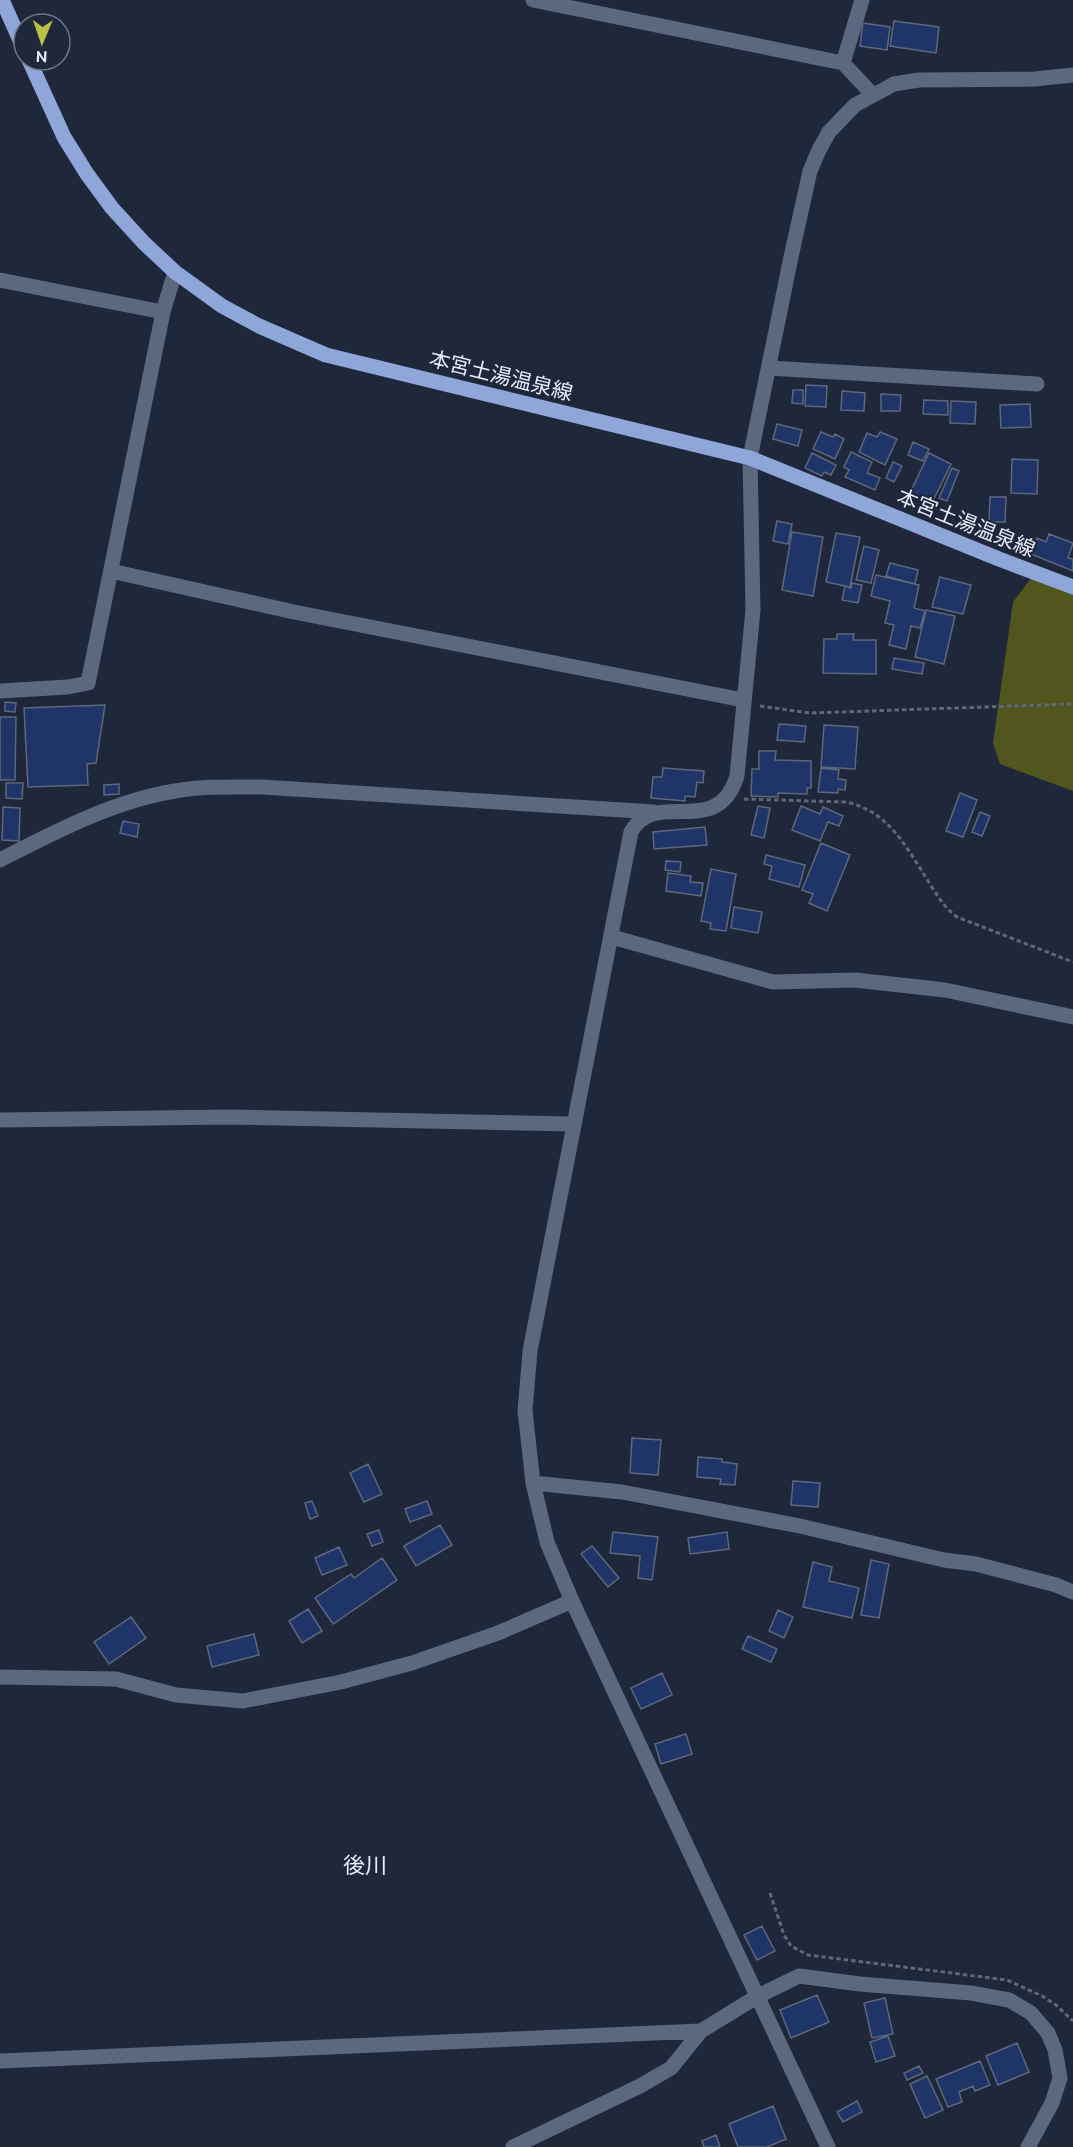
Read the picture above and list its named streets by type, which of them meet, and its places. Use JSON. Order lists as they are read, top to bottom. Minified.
{"streets":{"main road":["本宮土湯温泉線"]},"districts":["後川"],"north":"bottom"}
